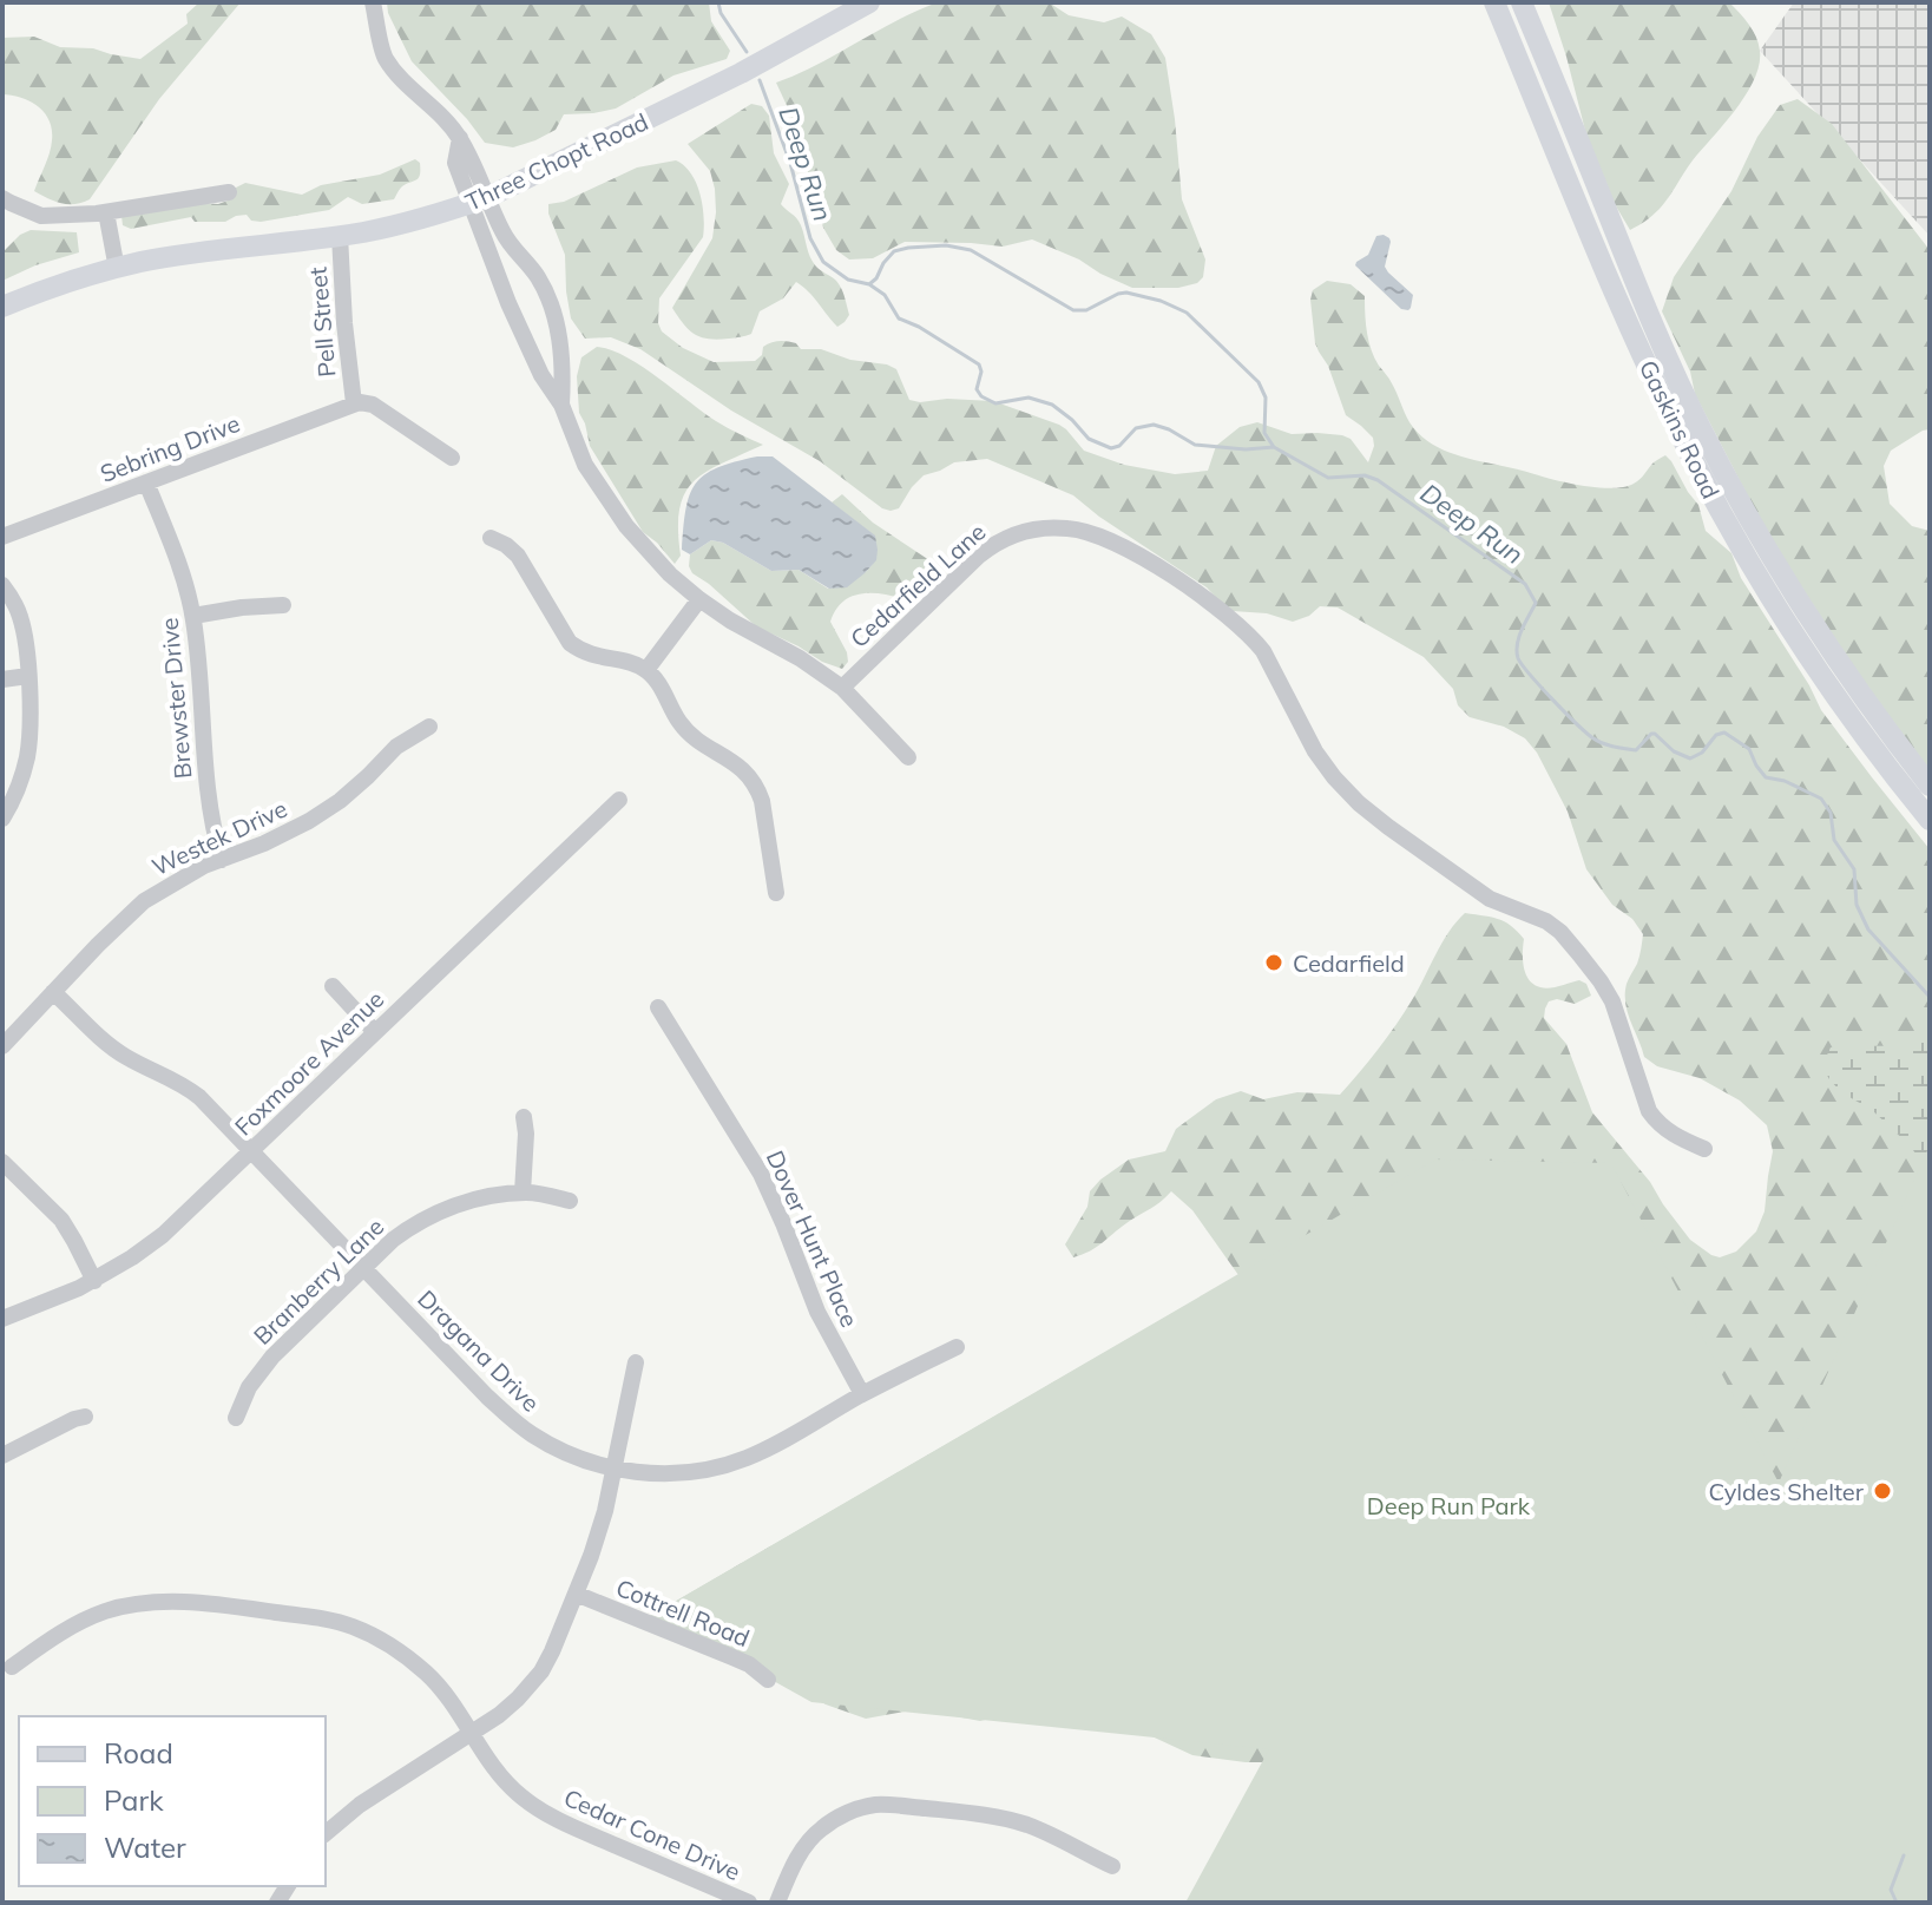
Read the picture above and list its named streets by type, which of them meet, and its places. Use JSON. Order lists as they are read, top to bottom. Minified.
{"streets":{"main road":["Three Chopt Road","Gaskins Road"],"street":["Pell Street","Sebring Drive","Cedarfield Lane","Brewster Drive","Westek Drive","Foxmoore Avenue","Dover Hunt Place","Branberry Lane","Dragana Drive","Cottrell Road","Cedar Cone Drive"]},"crossings":[["Three Chopt Road","Pell Street"],["Pell Street","Sebring Drive"],["Sebring Drive","Brewster Drive"],["Brewster Drive","Westek Drive"],["Westek Drive","Dragana Drive"],["Foxmoore Avenue","Dragana Drive"],["Dover Hunt Place","Dragana Drive"],["Branberry Lane","Dragana Drive"]],"water":["Deep Run"],"parks":["Deep Run Park"],"places":["Cedarfield","Cyldes Shelter"],"legend":["Road","Park","Water"]}
